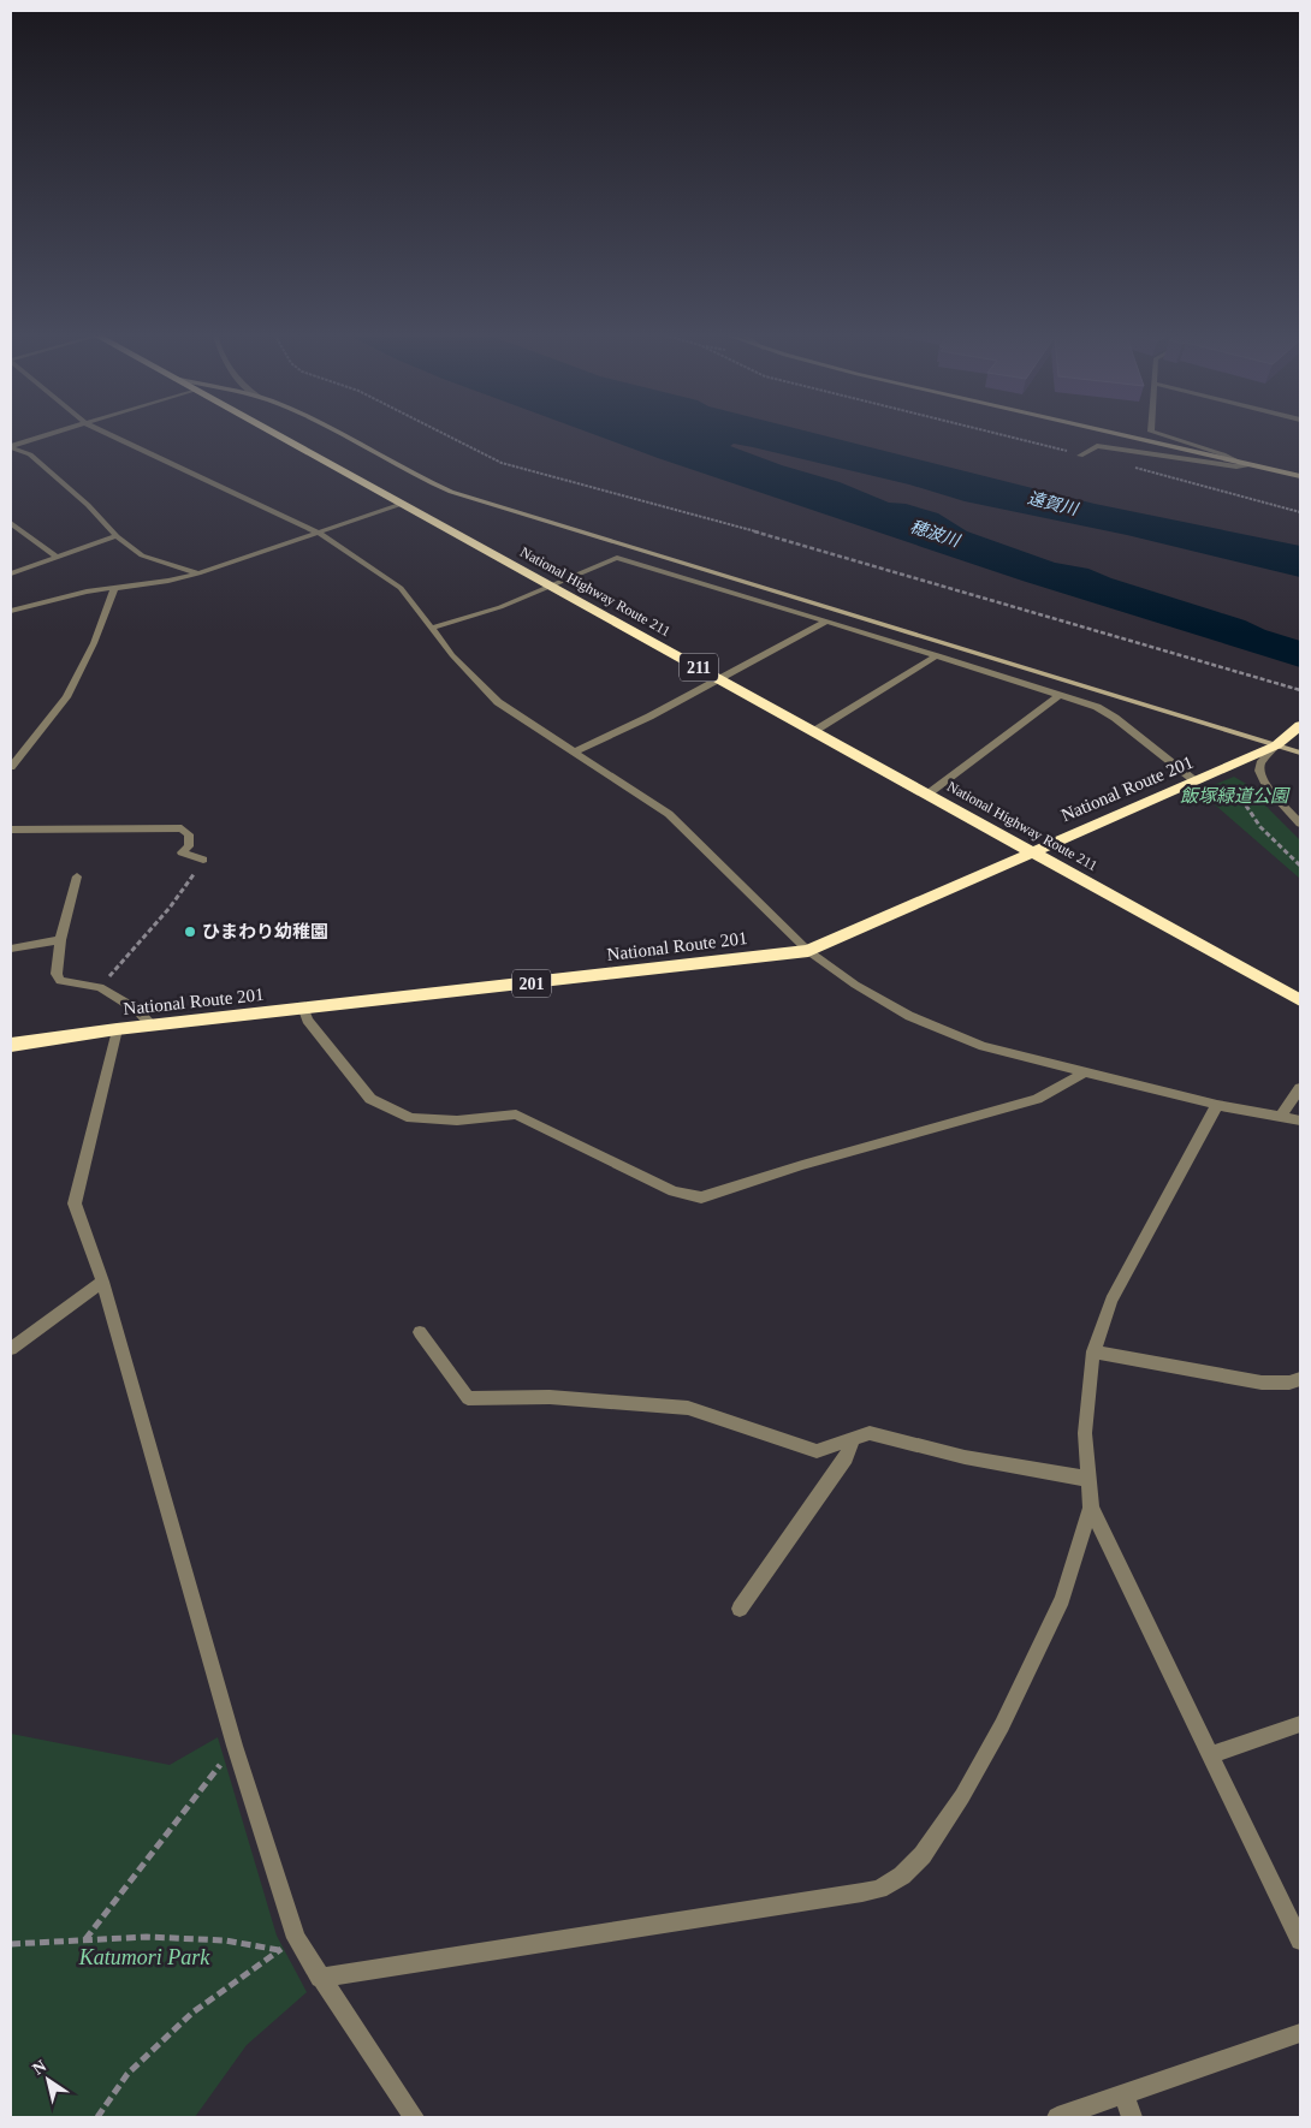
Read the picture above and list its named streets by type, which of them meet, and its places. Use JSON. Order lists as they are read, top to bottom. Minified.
{"streets":{"highway":["National Highway Route 211","211","National Route 201","201"]},"crossings":[["National Highway Route 211","National Route 201"]],"water":["遠賀川","穂波川"],"parks":["飯塚緑道公園","Katumori Park"],"places":["ひまわり幼稚園"],"north":"top left"}
